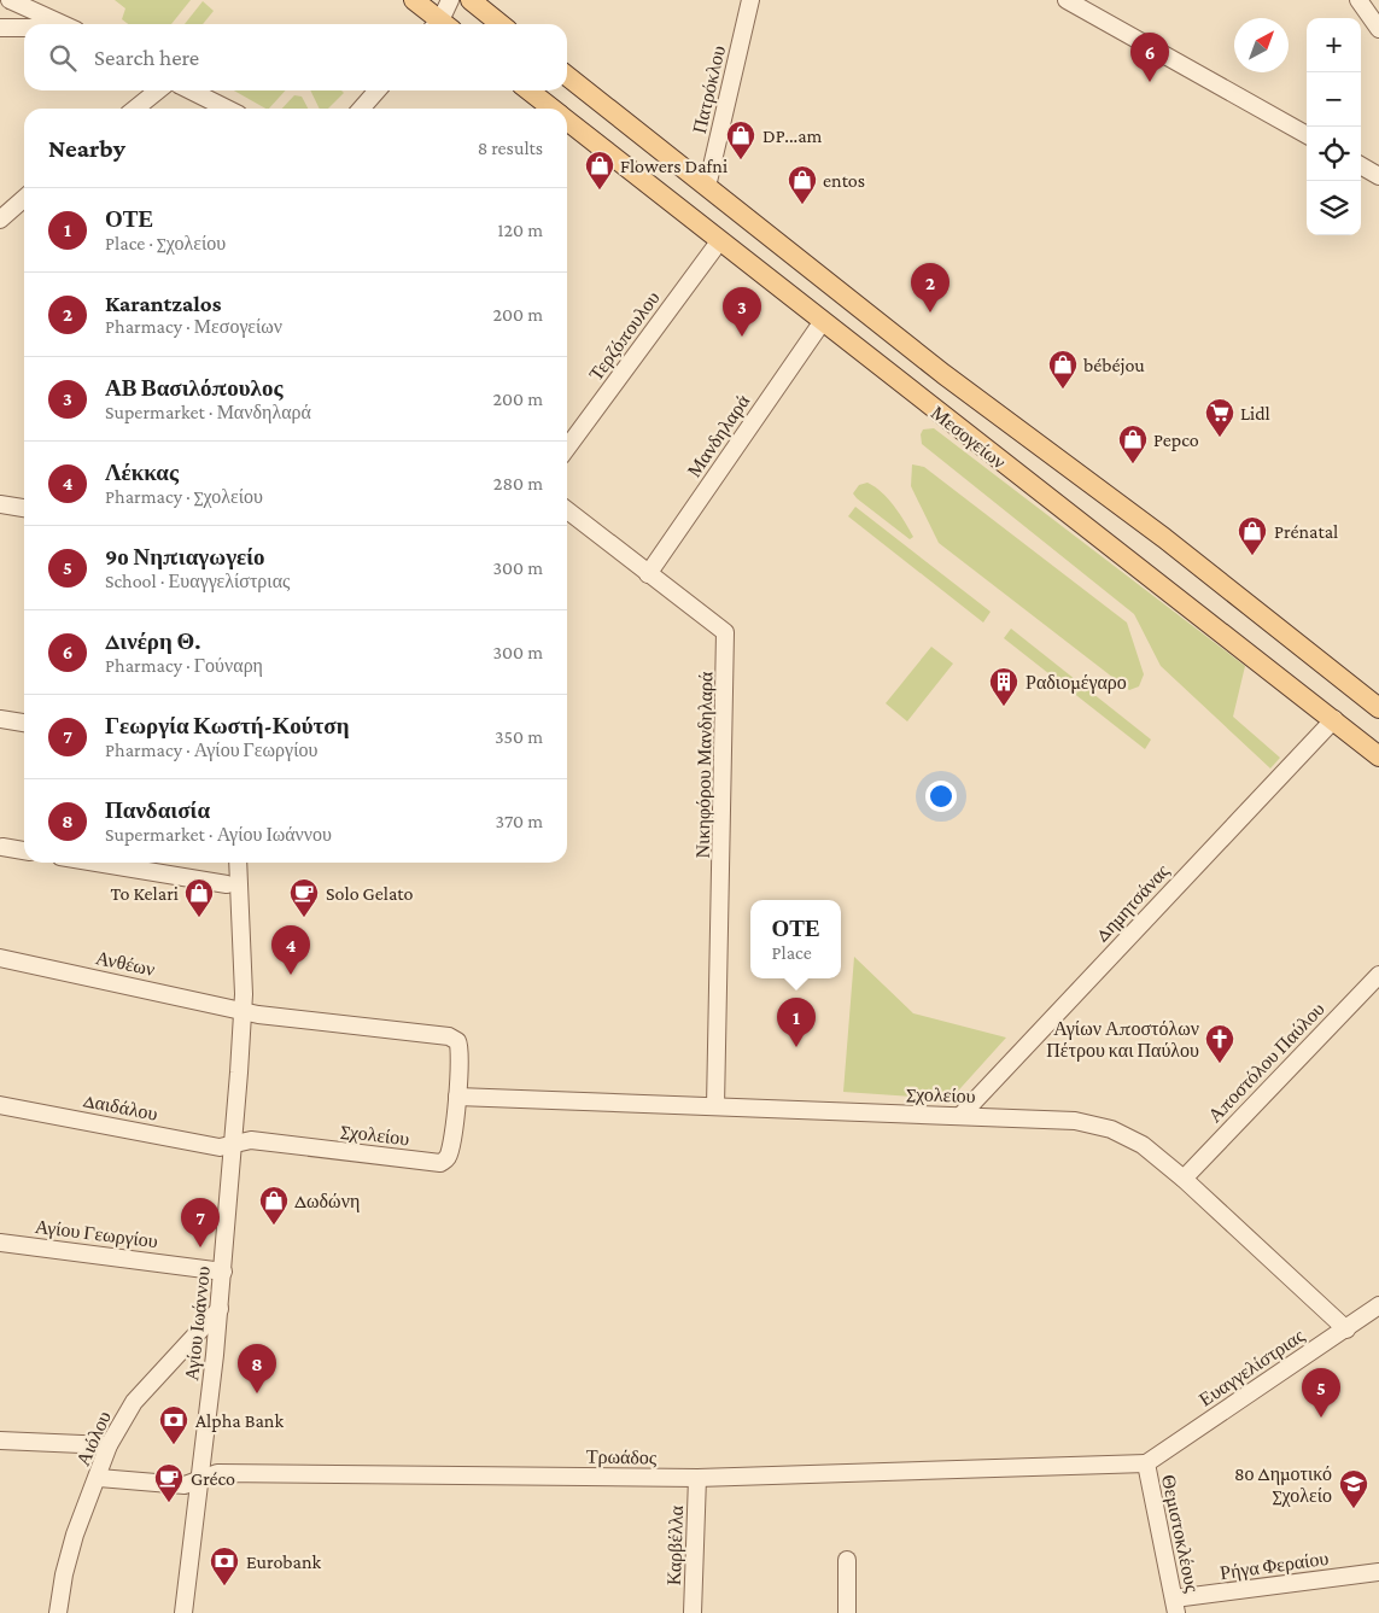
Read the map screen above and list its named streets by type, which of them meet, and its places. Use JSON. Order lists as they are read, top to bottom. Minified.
{"streets":{"main road":["Μεσογείων"],"street":["Πατρόκλου","Τερζόπουλου","Μανδηλαρά","Νικηφόρου Μανδηλαρά","Δημητσάνας","Ανθέων","Αποστόλου Παύλου","Σχολείου","Δαιδάλου","Αγίου Γεωργίου","Αγίου Ιωάννου","Ευαγγελίστριας","Αιόλου","Τρωάδος","Θεμιστοκλέους","Καρβέλλα","Ρήγα Φεραίου"]},"crossings":[["Πατρόκλου","Μεσογείων"],["Τερζόπουλου","Μεσογείων"],["Μανδηλαρά","Μεσογείων"],["Μανδηλαρά","Νικηφόρου Μανδηλαρά"],["Μεσογείων","Δημητσάνας"],["Νικηφόρου Μανδηλαρά","Σχολείου"],["Δημητσάνας","Σχολείου"],["Ανθέων","Σχολείου"],["Ανθέων","Αγίου Ιωάννου"],["Αποστόλου Παύλου","Σχολείου"],["Σχολείου","Δαιδάλου"],["Σχολείου","Αγίου Ιωάννου"],["Σχολείου","Ευαγγελίστριας"],["Δαιδάλου","Αγίου Ιωάννου"],["Αγίου Γεωργίου","Αγίου Ιωάννου"],["Αγίου Ιωάννου","Αιόλου"],["Αγίου Ιωάννου","Τρωάδος"],["Ευαγγελίστριας","Τρωάδος"],["Ευαγγελίστριας","Θεμιστοκλέους"],["Αιόλου","Τρωάδος"],["Τρωάδος","Θεμιστοκλέους"],["Τρωάδος","Καρβέλλα"],["Θεμιστοκλέους","Ρήγα Φεραίου"]],"places":{"shop":["DP...am","Flowers Dafni","entos","bébéjou","Pepco","Prénatal","To Kelari","Δωδώνη"],"supermarket":["Lidl"],"building":["Ραδιομέγαρο"],"cafe":["Solo Gelato","Gréco"],"church":["Αγίων Αποστόλων Πέτρου και Παύλου"],"bank":["Alpha Bank","Eurobank"],"school or university":["8ο Δημοτικό Σχολείο"]},"north":"top right","page":{"map_buttons":["+","−"],"search":"Search here","pins":["6","2","3","4","1","7","8","5"],"heading":["Nearby","8 results"],"list":[{"mark":"1","name":"ΟΤΕ","note":"Place · Σχολείου","value":"120 m"},{"mark":"2","name":"Karantzalos","note":"Pharmacy · Μεσογείων","value":"200 m"},{"mark":"3","name":"ΑΒ Βασιλόπουλος","note":"Supermarket · Μανδηλαρά","value":"200 m"},{"mark":"4","name":"Λέκκας","note":"Pharmacy · Σχολείου","value":"280 m"},{"mark":"5","name":"9ο Νηπιαγωγείο","note":"School · Ευαγγελίστριας","value":"300 m"},{"mark":"6","name":"Δινέρη Θ.","note":"Pharmacy · Γούναρη","value":"300 m"},{"mark":"7","name":"Γεωργία Κωστή-Κούτση","note":"Pharmacy · Αγίου Γεωργίου","value":"350 m"},{"mark":"8","name":"Πανδαισία","note":"Supermarket · Αγίου Ιωάννου","value":"370 m"}],"popup":["ΟΤΕ","Place"]}}
